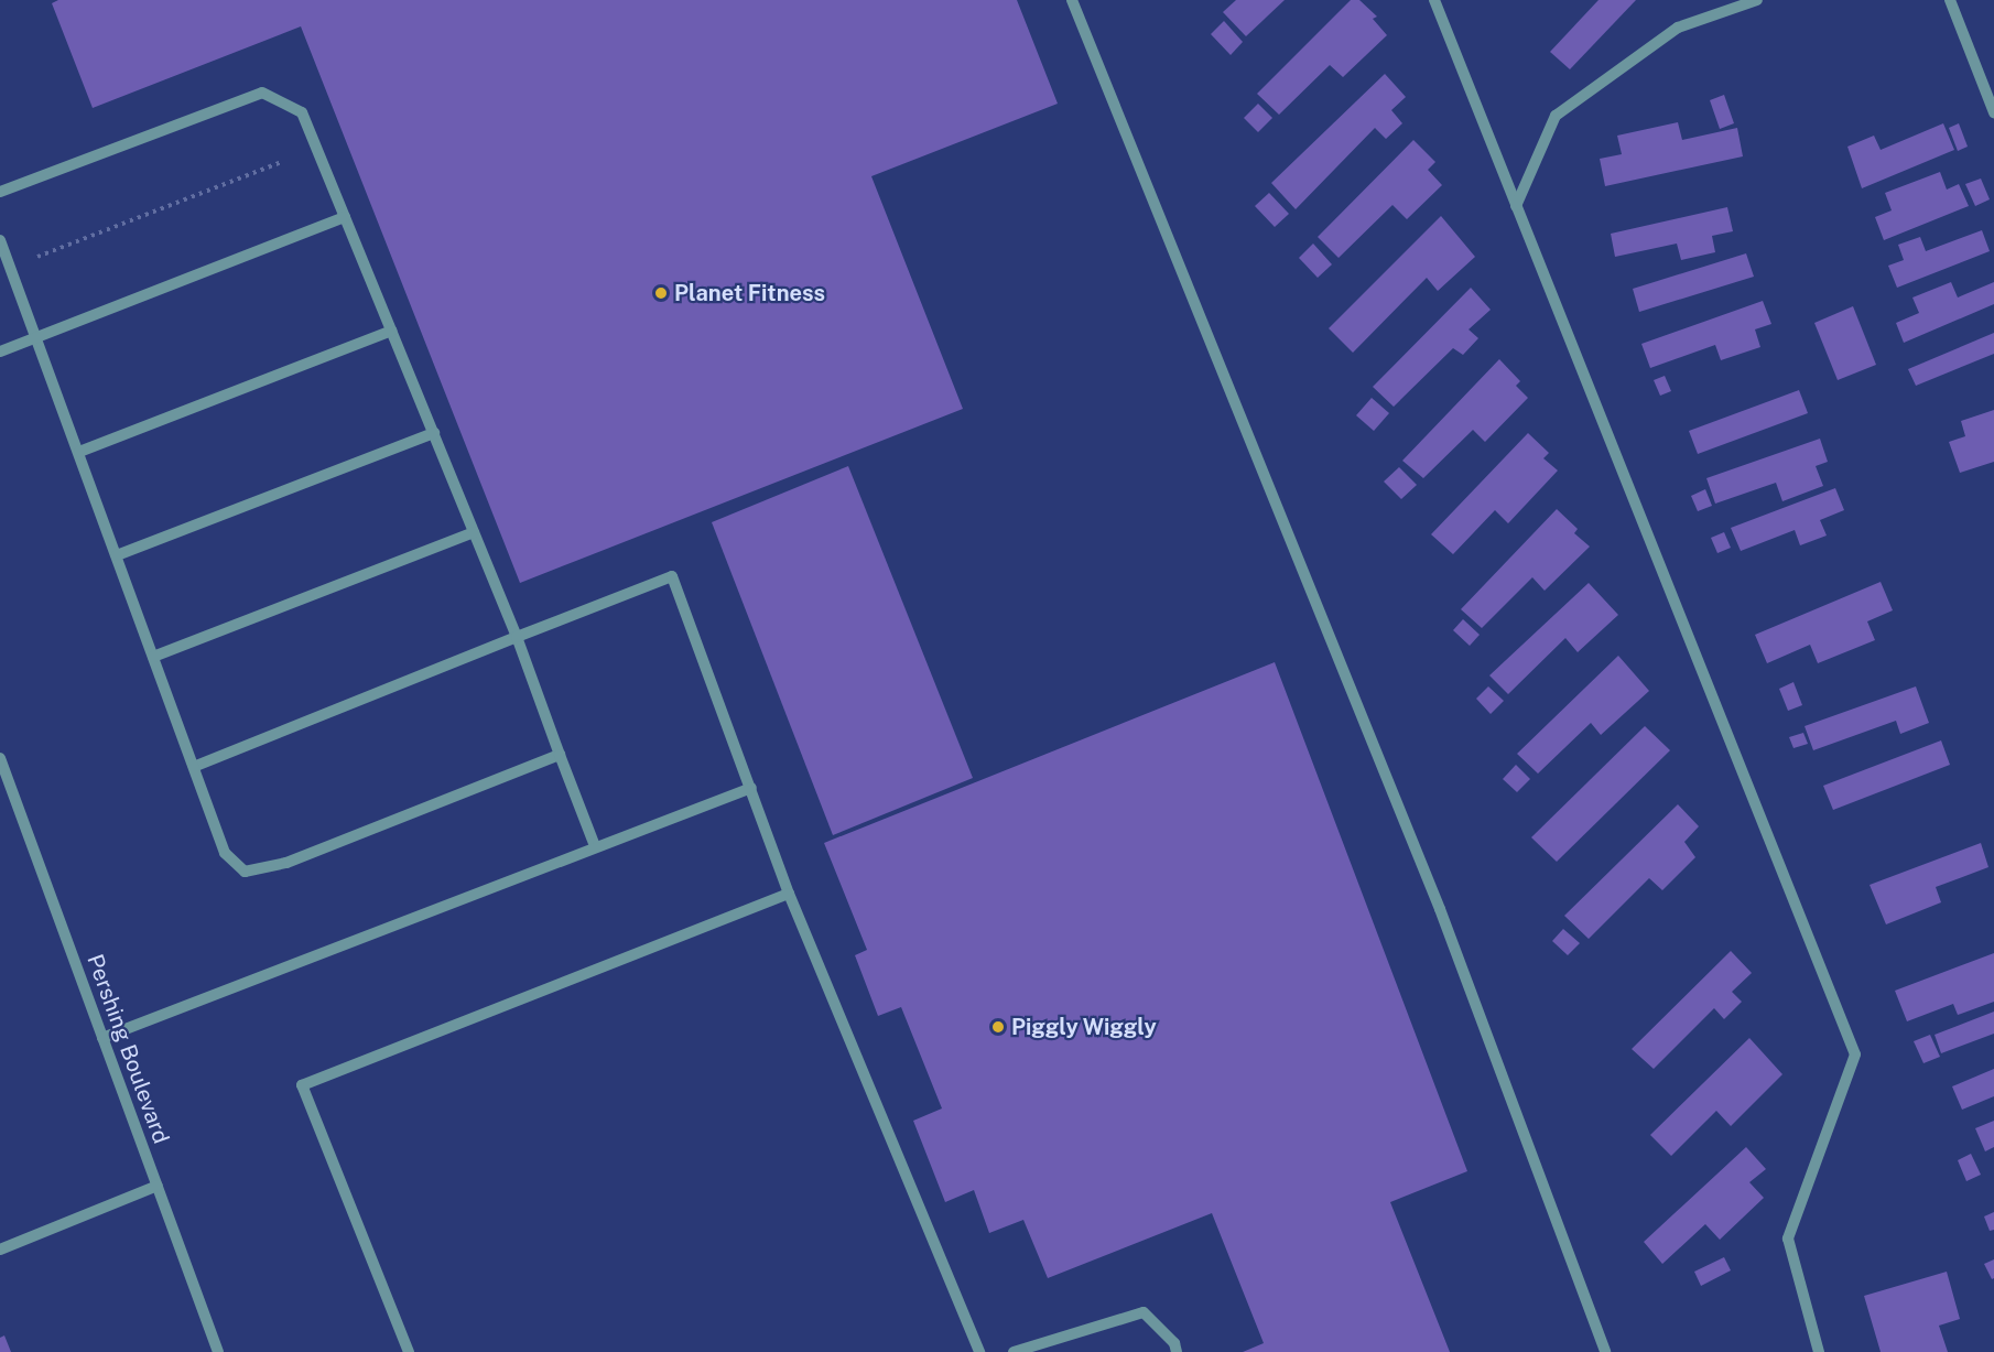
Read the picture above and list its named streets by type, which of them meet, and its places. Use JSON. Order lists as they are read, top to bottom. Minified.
{"streets":{"street":["Pershing Boulevard"]},"places":["Planet Fitness","Piggly Wiggly"]}
